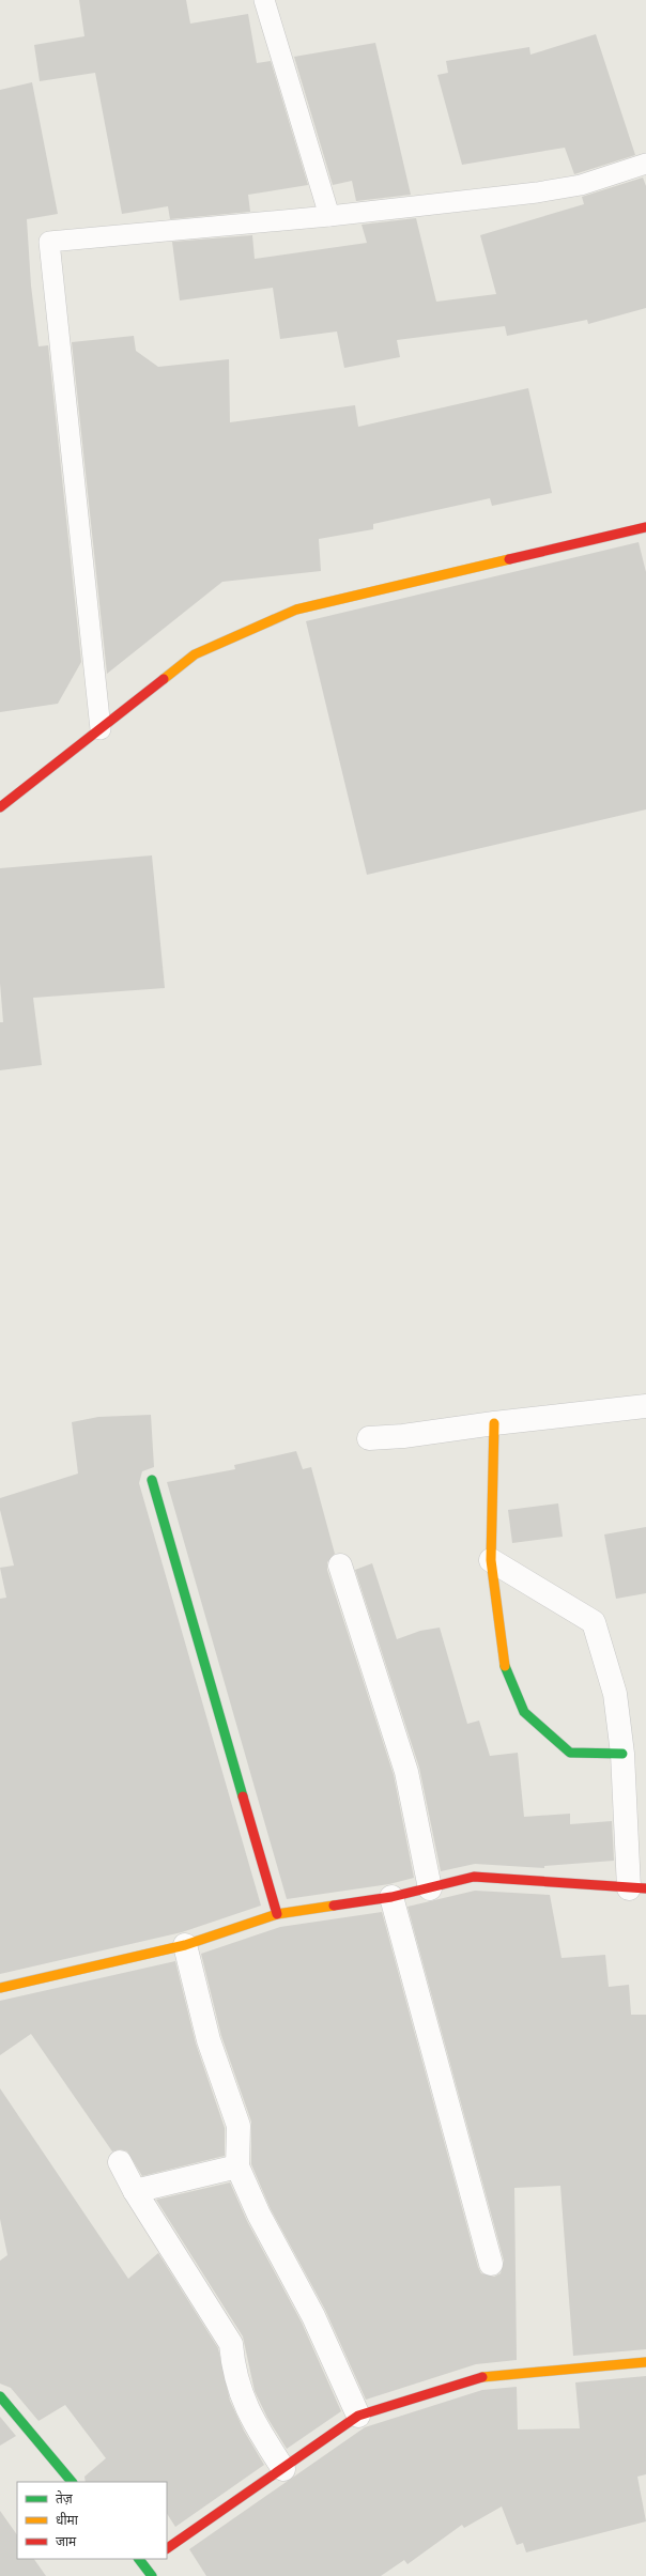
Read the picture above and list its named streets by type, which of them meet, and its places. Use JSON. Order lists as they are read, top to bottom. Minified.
{"legend":["तेज़","धीमा","जाम"]}
